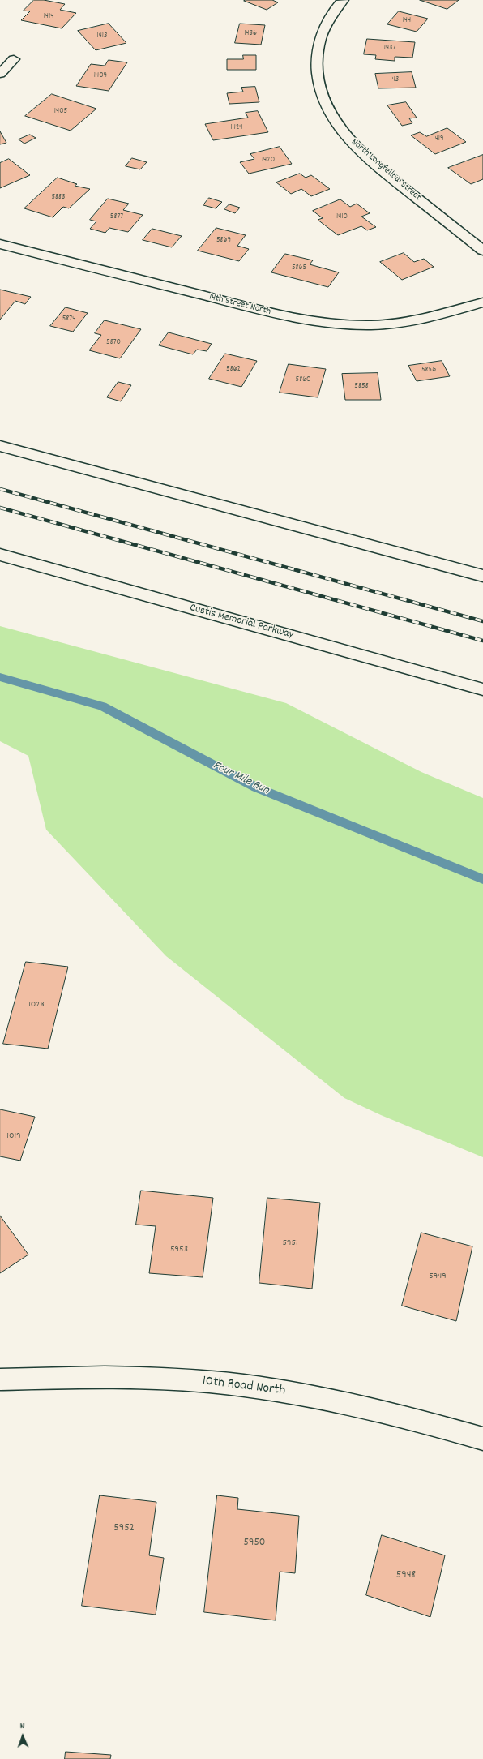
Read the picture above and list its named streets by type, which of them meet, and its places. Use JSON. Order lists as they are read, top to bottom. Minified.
{"streets":{"main road":["North Longfellow Street","14th Street North","Custis Memorial Parkway","10th Road North"]},"water":["Four Mile Run"],"house_numbers":["1414","1441","1436","1413","1437","1409","1431","1405","1424","1419","1420","5883","5877","1410","5869","5865","5874","5870","5862","5856","5860","5858","1023","1019","5951","5953","5949","5952","5950","5948"],"north":"top"}
